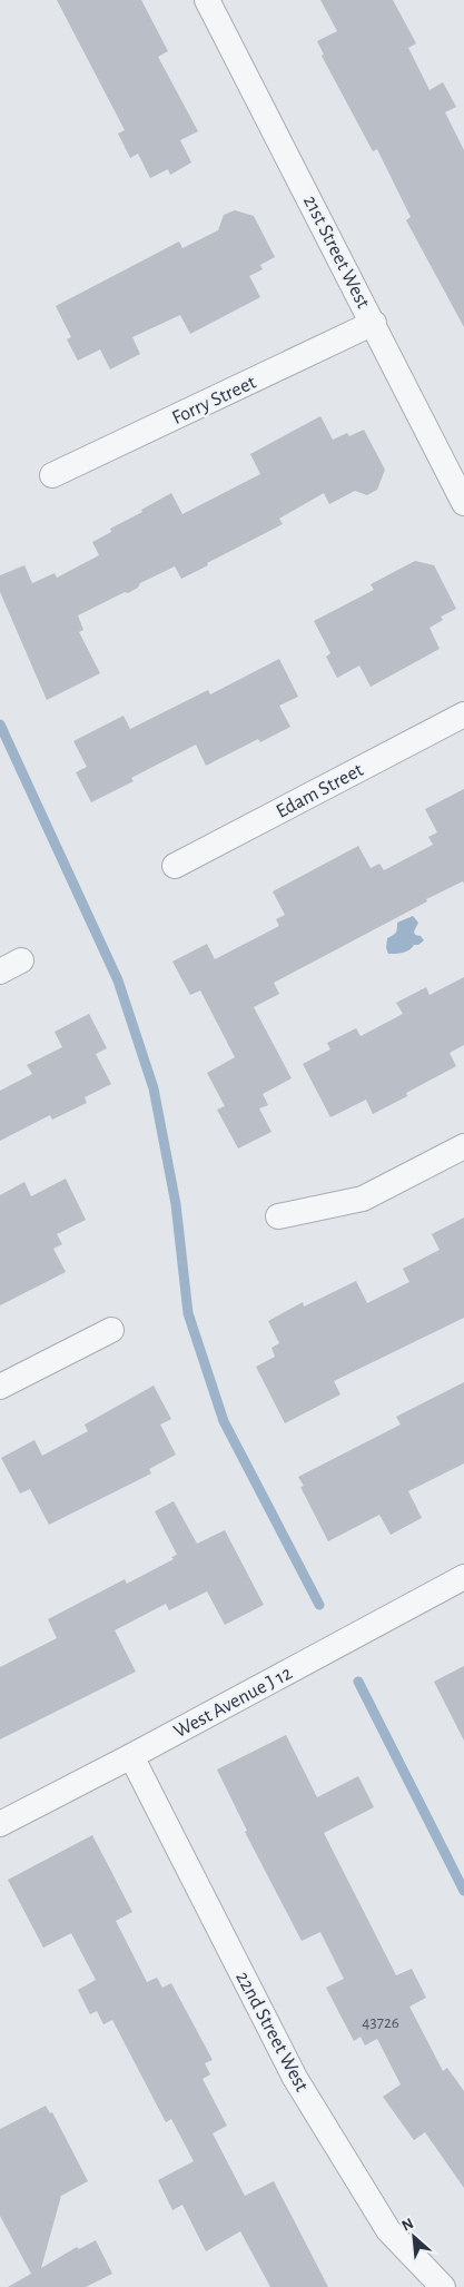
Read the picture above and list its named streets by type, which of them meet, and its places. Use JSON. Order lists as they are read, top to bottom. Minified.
{"streets":{"street":["21st Street West","Forry Street","Edam Street","West Avenue J 12","22nd Street West"]},"crossings":[["21st Street West","Forry Street"],["West Avenue J 12","22nd Street West"]],"house_numbers":["43726"],"north":"top left"}
